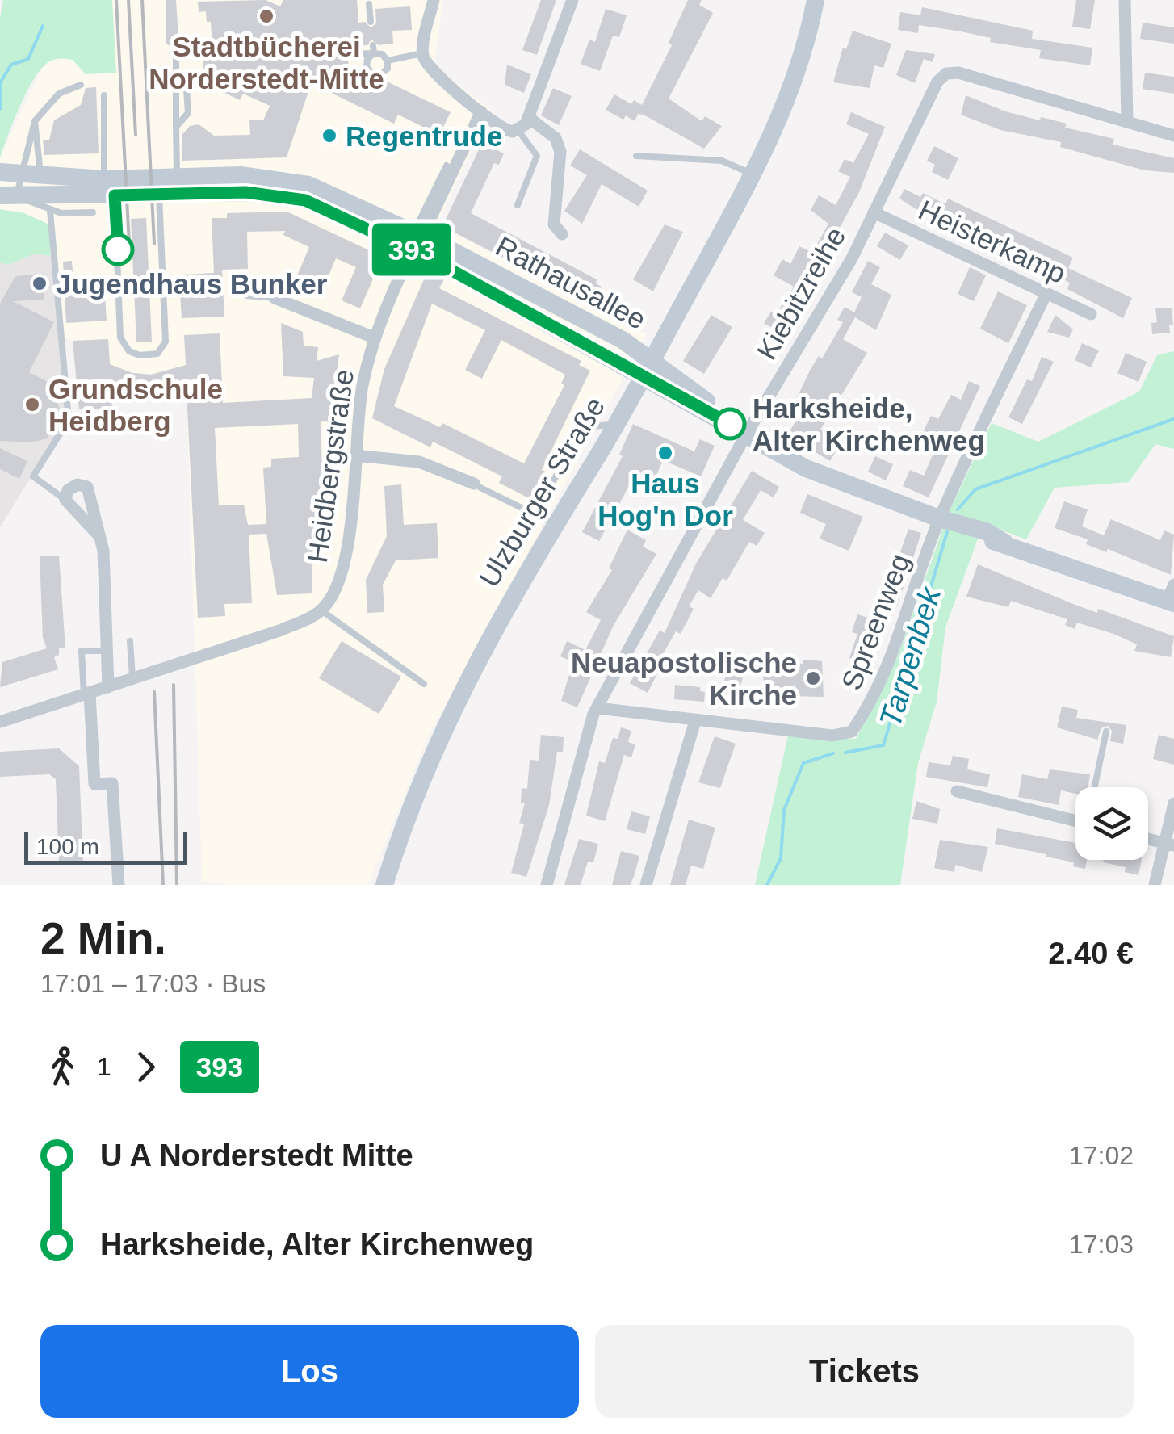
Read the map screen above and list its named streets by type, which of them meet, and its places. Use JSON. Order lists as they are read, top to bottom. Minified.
{"streets":{"main road":["Rathausallee","Ulzburger Straße"],"street":["Heisterkamp","Kiebitzreihe","Heidbergstraße","Spreenweg"]},"crossings":[["Heisterkamp","Kiebitzreihe"],["Heisterkamp","Spreenweg"],["Rathausallee","Kiebitzreihe"],["Rathausallee","Heidbergstraße"],["Rathausallee","Ulzburger Straße"],["Rathausallee","Spreenweg"],["Kiebitzreihe","Spreenweg"]],"water":["Tarpenbek"],"places":["Stadtbücherei Norderstedt-Mitte","Regentrude","Jugendhaus Bunker","Grundschule Heidberg","Harksheide, Alter Kirchenweg","Haus Hog'n Dor","Neuapostolische Kirche"],"lines":["bus line 393"],"scale_bar":"100 m","page":{"on_map":"393","scale":"100 m","heading":["2 Min.","17:01 – 17:03 · Bus","2.40 €"],"legs":["1","393"],"list":[{"name":"U A Norderstedt Mitte","value":"17:02"},{"name":"Harksheide, Alter Kirchenweg","value":"17:03"}],"buttons":["Los","Tickets"]}}
